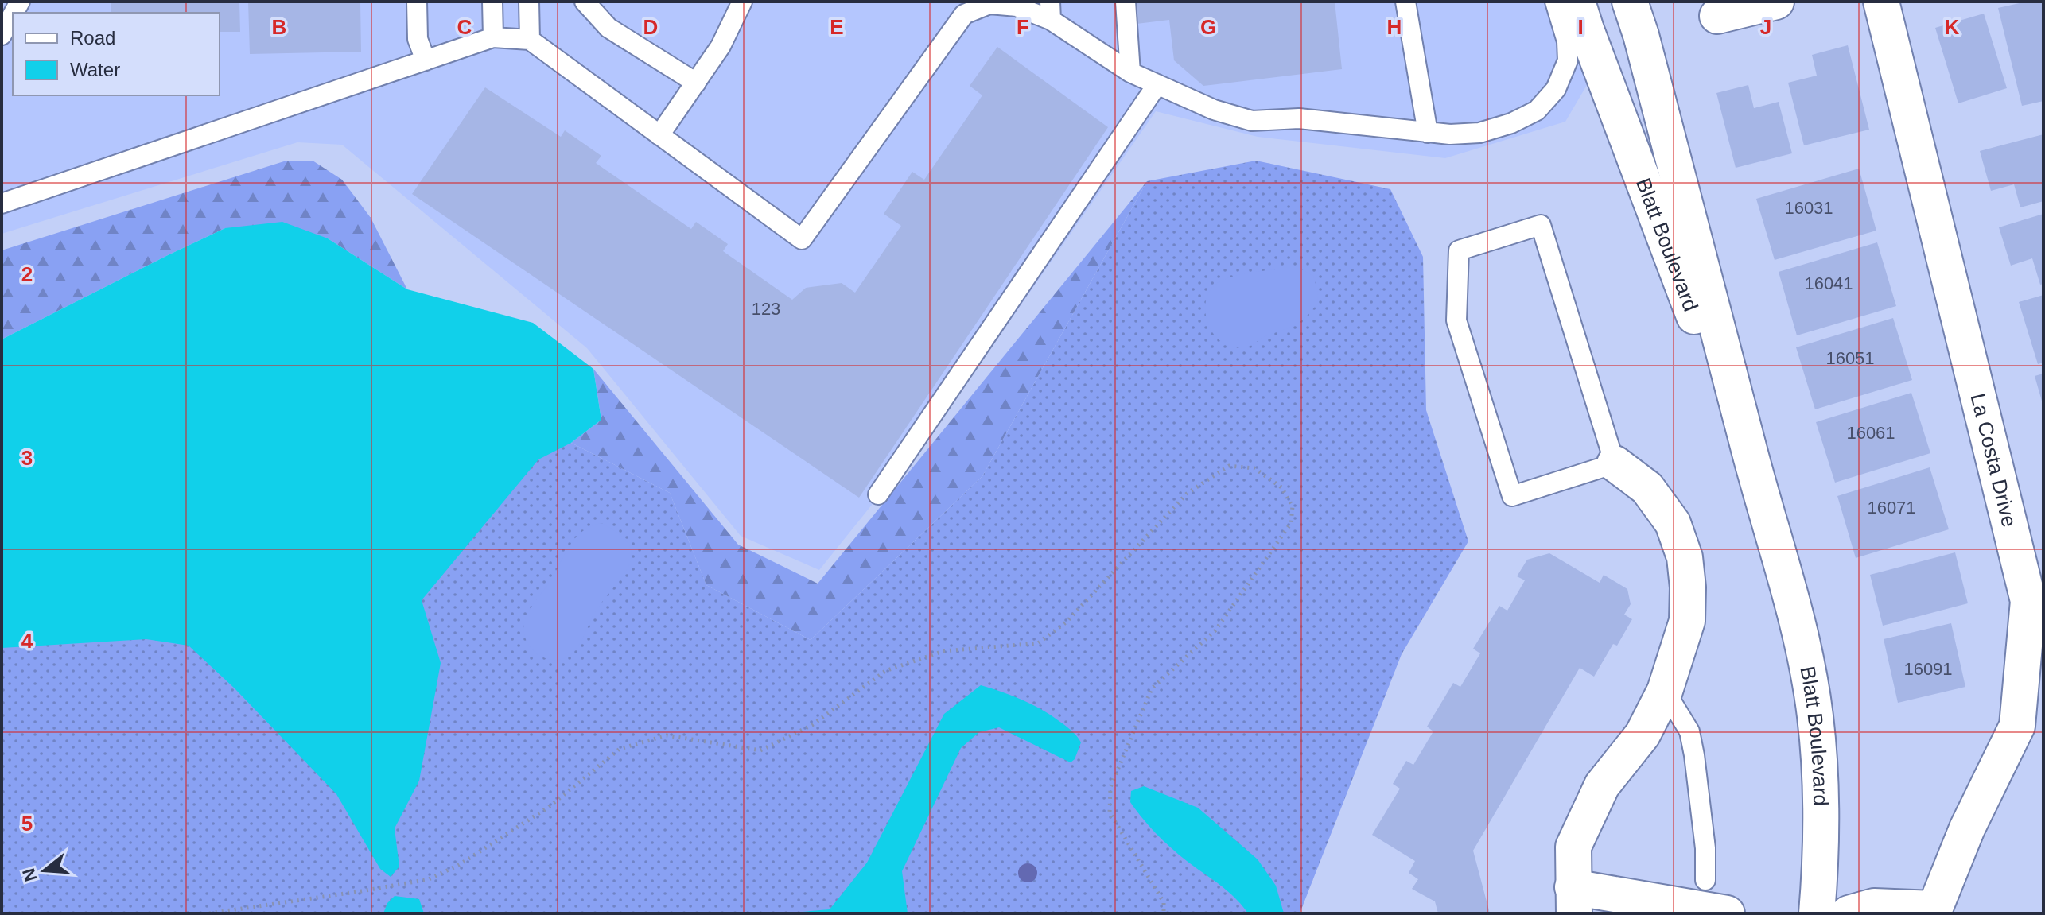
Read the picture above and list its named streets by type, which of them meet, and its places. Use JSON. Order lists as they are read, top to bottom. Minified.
{"streets":{"street":["Blatt Boulevard","La Costa Drive"]},"house_numbers":["16031","16041","123","16051","16061","16071","16091"],"legend":["Road","Water"],"north":"left","grid":{"columns":["B","C","D","E","F","G","H","I","J","K"],"rows":["2","3","4","5"]}}
